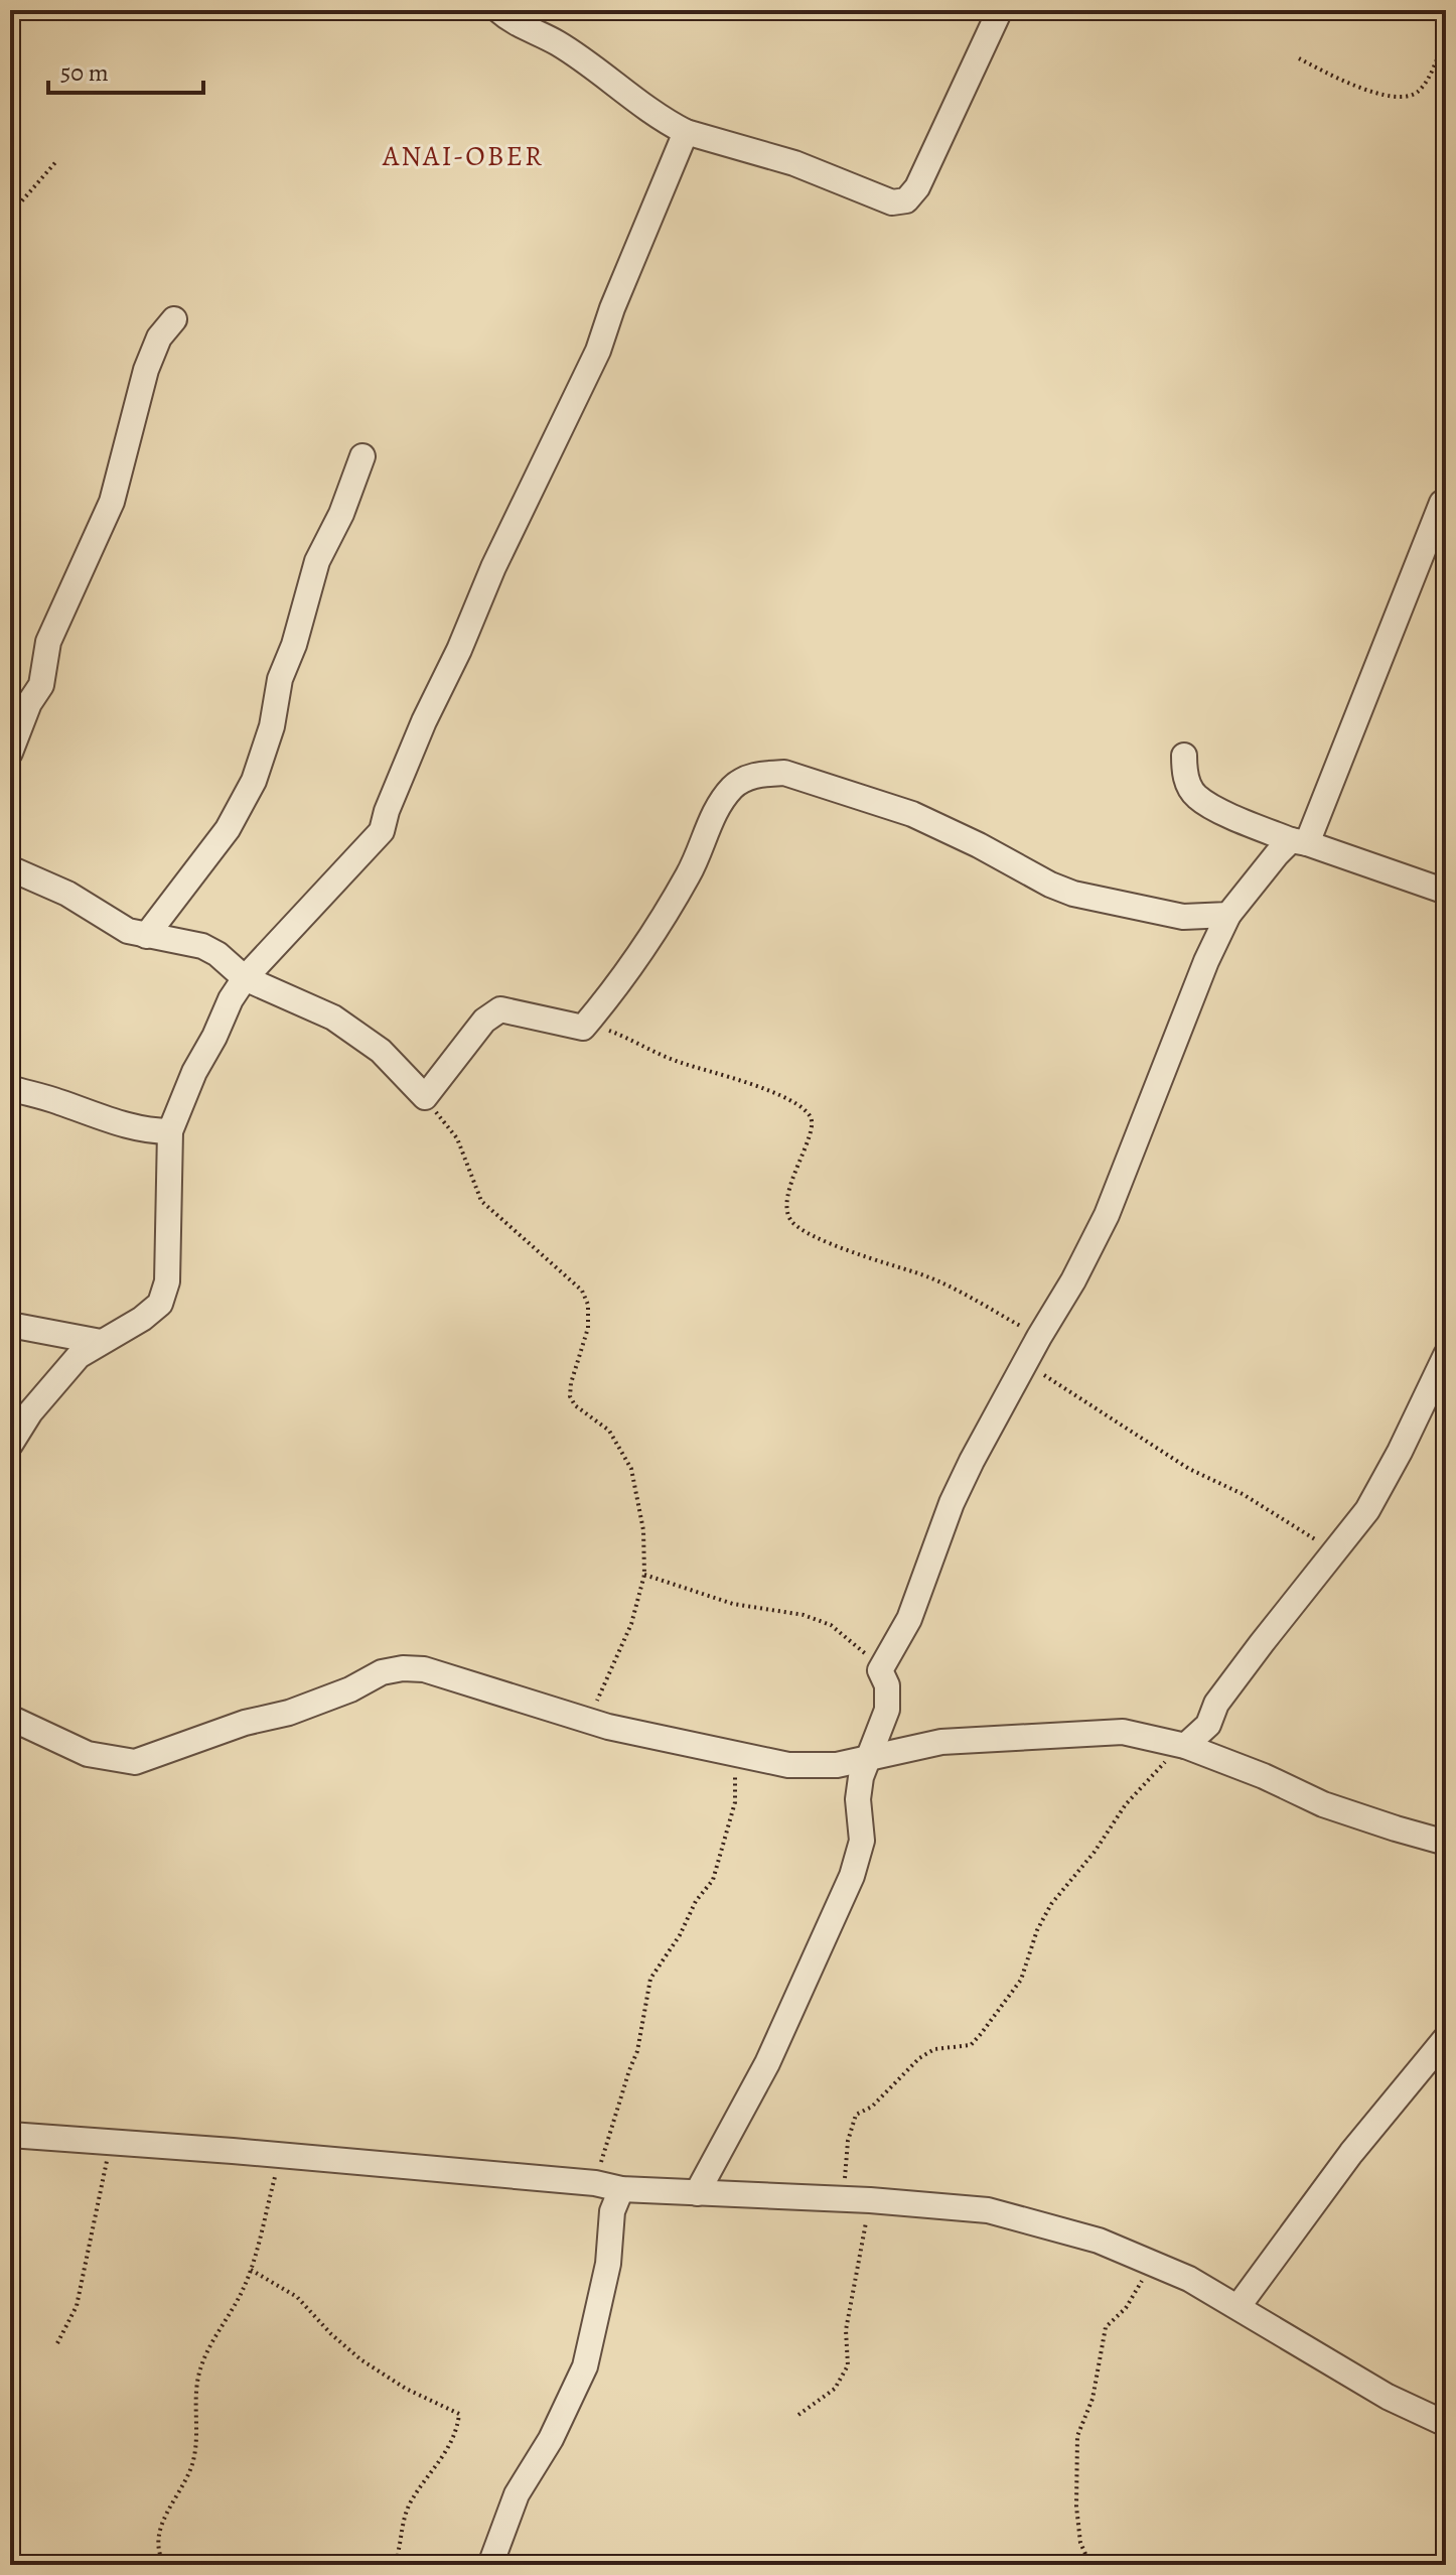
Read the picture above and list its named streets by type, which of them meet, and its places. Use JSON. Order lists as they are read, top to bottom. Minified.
{"districts":["ANAI-OBER"],"scale_bar":"50 m"}
